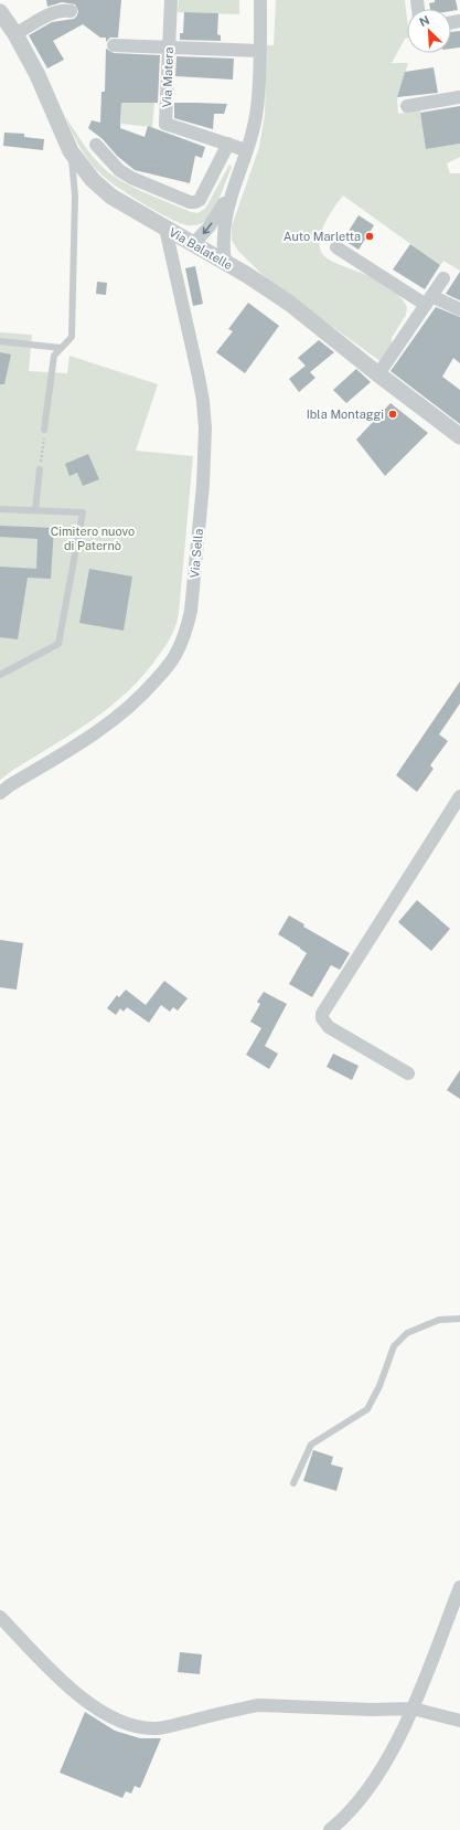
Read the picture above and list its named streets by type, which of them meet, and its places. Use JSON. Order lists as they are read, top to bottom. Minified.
{"streets":{"street":["Via Matera","Via Balatelle","Via Sella"]},"crossings":[["Via Balatelle","Via Sella"]],"parks":["Cimitero nuovo di Paternò"],"places":["Auto Marletta","Ibla Montaggi"],"north":"top left"}
